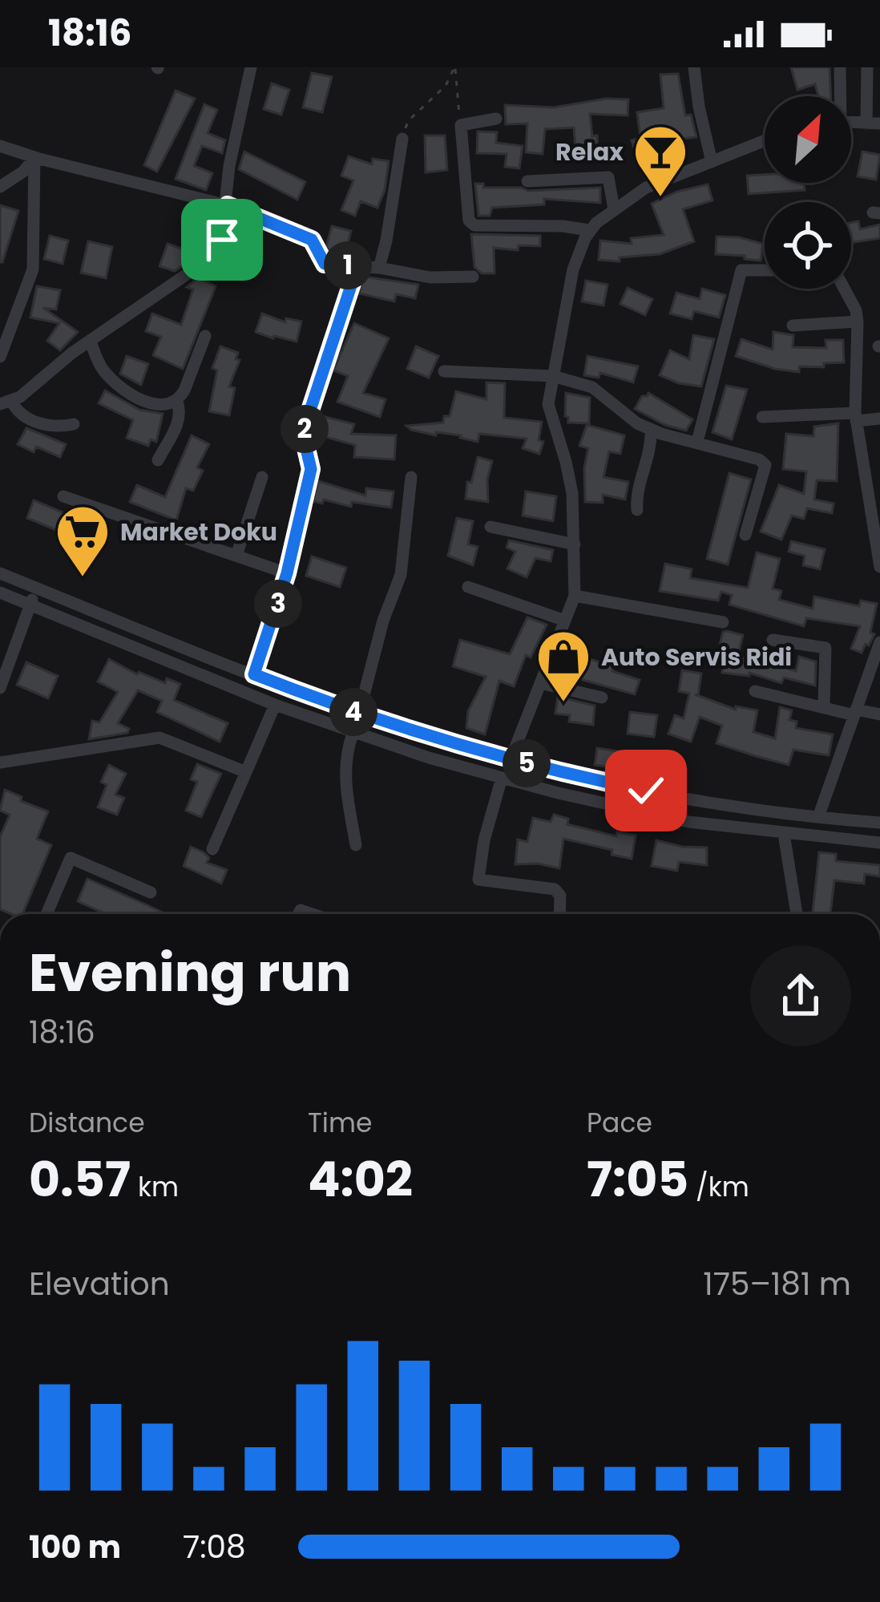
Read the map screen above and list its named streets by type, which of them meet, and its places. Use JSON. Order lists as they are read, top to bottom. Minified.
{"places":{"bar":["Relax"],"supermarket":["Market Doku"],"shop":["Auto Servis Ridi"]},"north":"top right","page":{"status":"18:16","pins":["1","2","3","4","5"],"heading":["Evening run","18:16"],"stats":[["Distance","0.57 km"],["Time","4:02"],["Pace","7:05 /km"]],"chart":["Elevation","175–181 m"],"list":[{"name":"100 m","note":"7:08"}]}}
